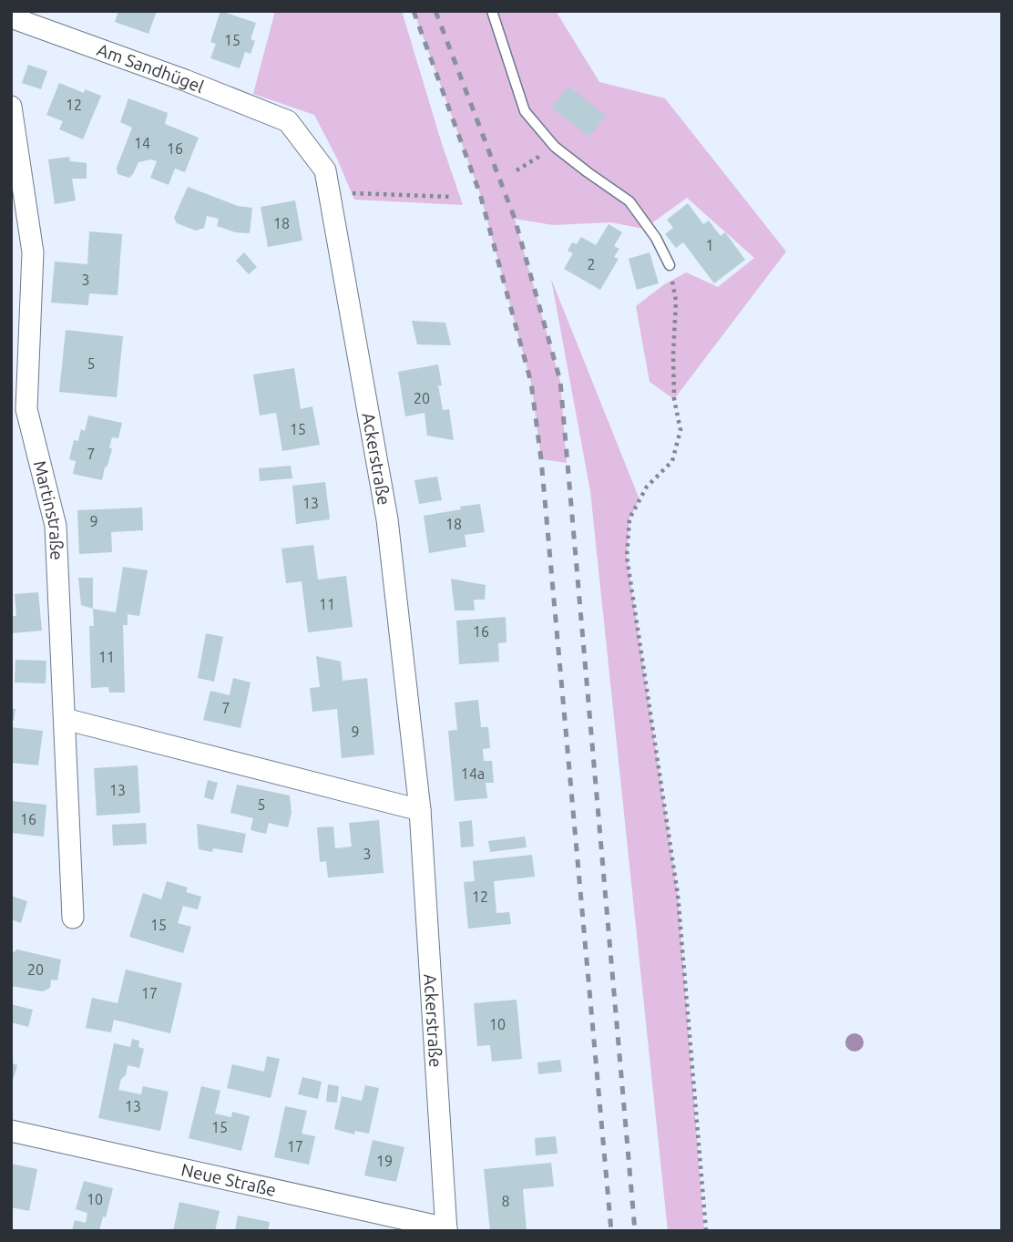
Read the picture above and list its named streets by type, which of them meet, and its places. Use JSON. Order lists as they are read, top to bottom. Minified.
{"streets":{"street":["Am Sandhügel","Ackerstraße","Martinstraße","Neue Straße"]},"crossings":[["Am Sandhügel","Ackerstraße"],["Ackerstraße","Neue Straße"]],"house_numbers":["15","12","14","16","18","1","2","3","5","20","15","7","13","9","18","11","16","11","7","9","14a","13","5","16","3","12","15","20","17","10","13","15","17","19","10","8"]}
